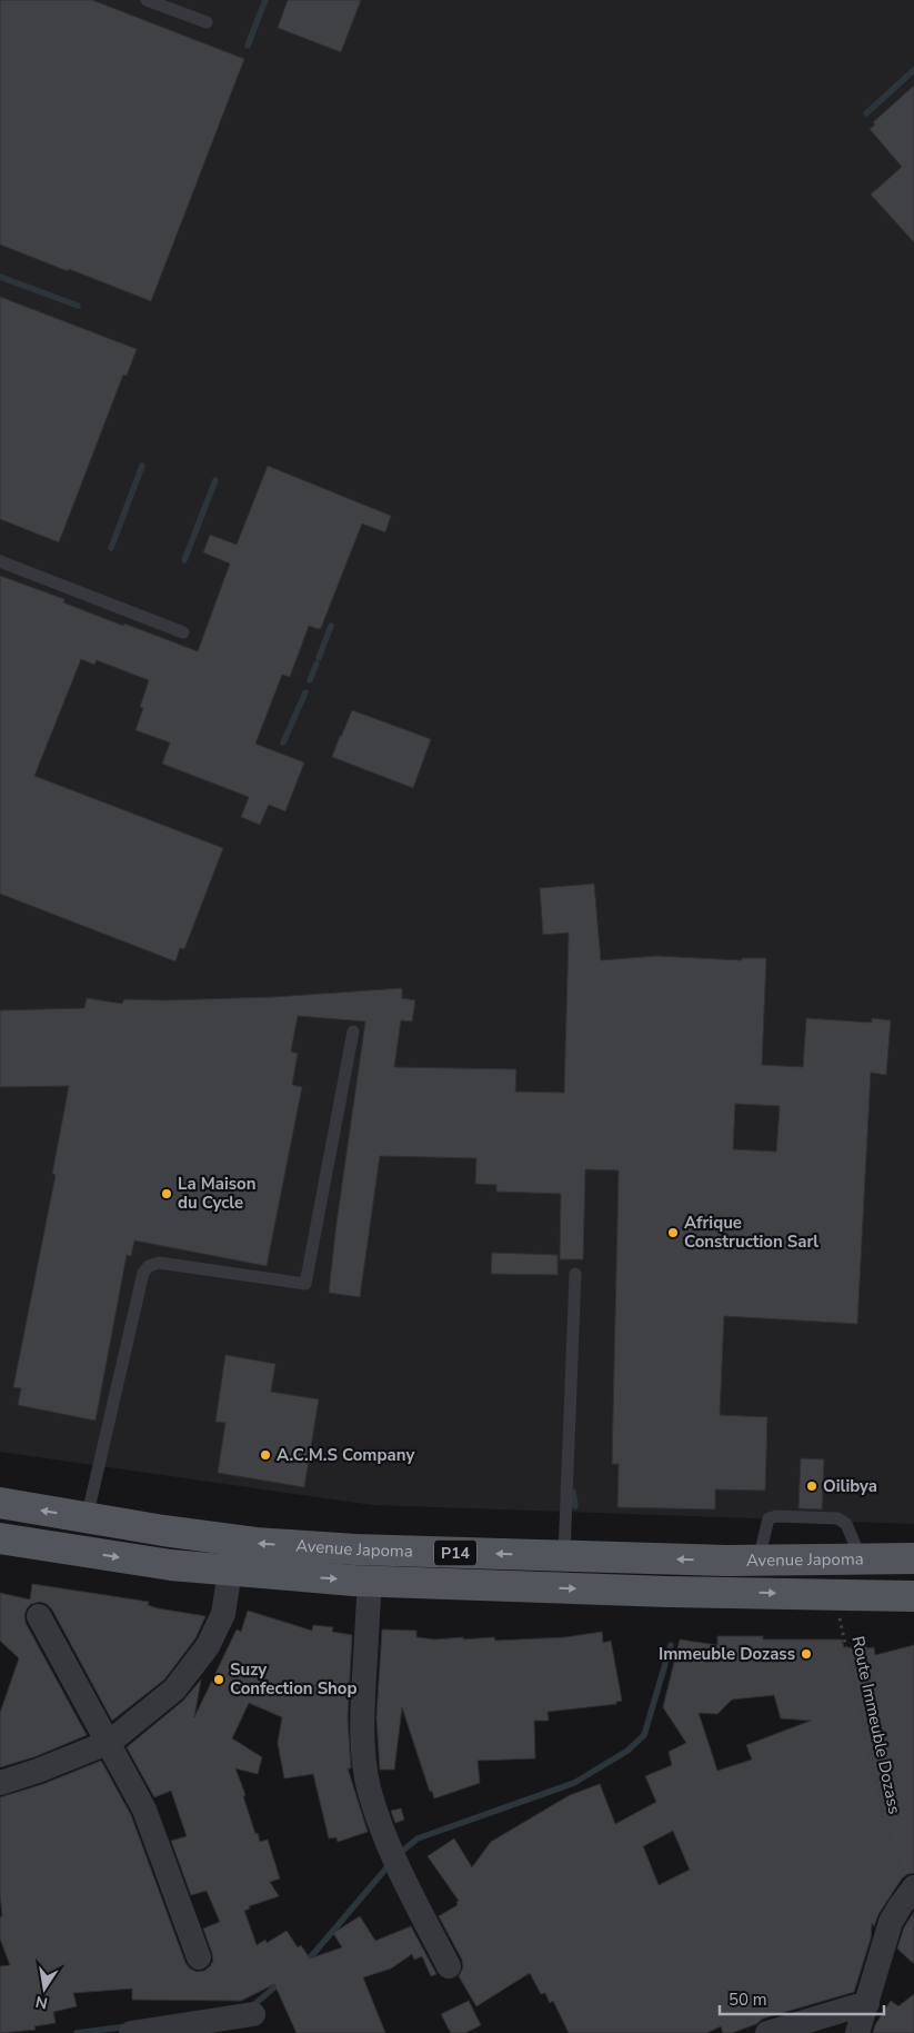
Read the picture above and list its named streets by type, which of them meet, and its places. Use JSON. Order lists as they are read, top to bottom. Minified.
{"streets":{"main road":["Avenue Japoma","P14"],"path":["Route Immeuble Dozass"]},"crossings":[["Avenue Japoma","Route Immeuble Dozass"]],"places":["La Maison du Cycle","Afrique Construction Sarl","A.C.M.S Company","Oilibya","Immeuble Dozass","Suzy Confection Shop"],"scale_bar":"50 m","north":"bottom"}
